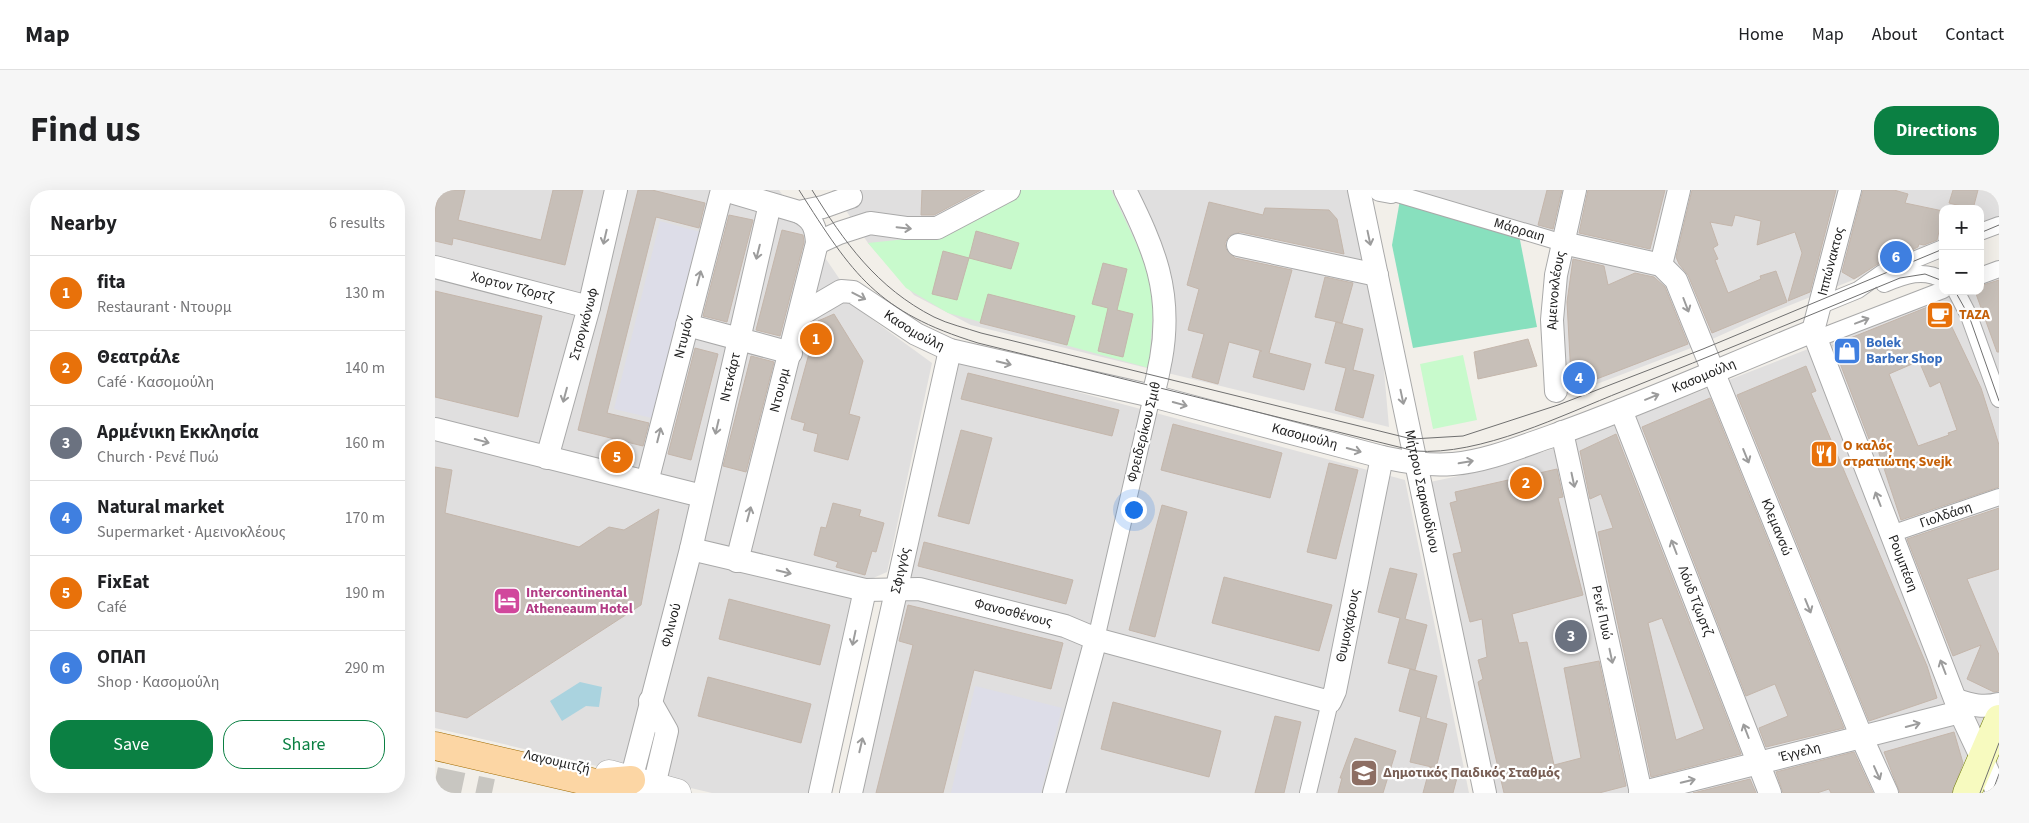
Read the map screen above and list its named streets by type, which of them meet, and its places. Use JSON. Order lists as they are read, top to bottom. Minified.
{"streets":{"street":["Μάρραιη","Ιππώνακτος","Χορτον Τζορτζ","Αμεινοκλέους","Στρογκόνωφ","Κασομούλη","Ντυμόν","Ντεκάρτ","Ντουρμ","Φρειδερίκου Σμιθ","Μήτρου Σαρκουδίνου","Γιολδάση","Κλεμανσώ","Ρουμπέση","Σφιγγός","Λόυδ Τζωρτζ","Φανοσθένους","Ρενέ Πυώ","Φιλινού","Θυμοχάρους","Έγγελη","Λαγουμιτζή"]},"crossings":[["Μάρραιη","Αμεινοκλέους"],["Μάρραιη","Κλεμανσώ"],["Ιππώνακτος","Κασομούλη"],["Ιππώνακτος","Ρουμπέση"],["Χορτον Τζορτζ","Στρογκόνωφ"],["Κασομούλη","Ντουρμ"],["Κασομούλη","Φρειδερίκου Σμιθ"],["Κασομούλη","Μήτρου Σαρκουδίνου"],["Κασομούλη","Κλεμανσώ"],["Κασομούλη","Ρουμπέση"],["Κασομούλη","Σφιγγός"],["Κασομούλη","Λόυδ Τζωρτζ"],["Κασομούλη","Ρενέ Πυώ"],["Κασομούλη","Θυμοχάρους"],["Ντεκάρτ","Φανοσθένους"],["Ντεκάρτ","Φιλινού"],["Ντουρμ","Φανοσθένους"],["Φρειδερίκου Σμιθ","Φανοσθένους"],["Γιολδάση","Ρουμπέση"],["Κλεμανσώ","Έγγελη"],["Ρουμπέση","Έγγελη"],["Σφιγγός","Φανοσθένους"],["Λόυδ Τζωρτζ","Έγγελη"],["Φανοσθένους","Φιλινού"],["Φανοσθένους","Θυμοχάρους"],["Ρενέ Πυώ","Έγγελη"],["Φιλινού","Λαγουμιτζή"]],"one_way":["Στρογκόνωφ","Ντυμόν","Ντεκάρτ","Ντουρμ","Μήτρου Σαρκουδίνου","Κλεμανσώ","Ρουμπέση","Λόυδ Τζωρτζ","Ρενέ Πυώ","Έγγελη"],"places":{"cafe":["ΤΑΖΑ"],"shop":["Bolek Barber Shop"],"restaurant":["Ο καλός στρατιώτης Svejk"],"hotel":["Intercontinental Atheneaum Hotel"],"school or university":["Δημοτικός Παιδικός Σταθμός"]},"page":{"header":"Map","nav":["Home","Map","About","Contact"],"title":"Find us","buttons":["Directions",["Save","Share"]],"heading":["Nearby","6 results"],"map_buttons":["+","−"],"pins":["6","1","4","5","2","3"],"list":[{"mark":"1","name":"fita","note":"Restaurant · Ντουρμ","value":"130 m"},{"mark":"2","name":"Θεατράλε","note":"Café · Κασομούλη","value":"140 m"},{"mark":"3","name":"Αρμένικη Εκκλησία","note":"Church · Ρενέ Πυώ","value":"160 m"},{"mark":"4","name":"Natural market","note":"Supermarket · Αμεινοκλέους","value":"170 m"},{"mark":"5","name":"FixEat","note":"Café","value":"190 m"},{"mark":"6","name":"ΟΠΑΠ","note":"Shop · Κασομούλη","value":"290 m"}]}}
